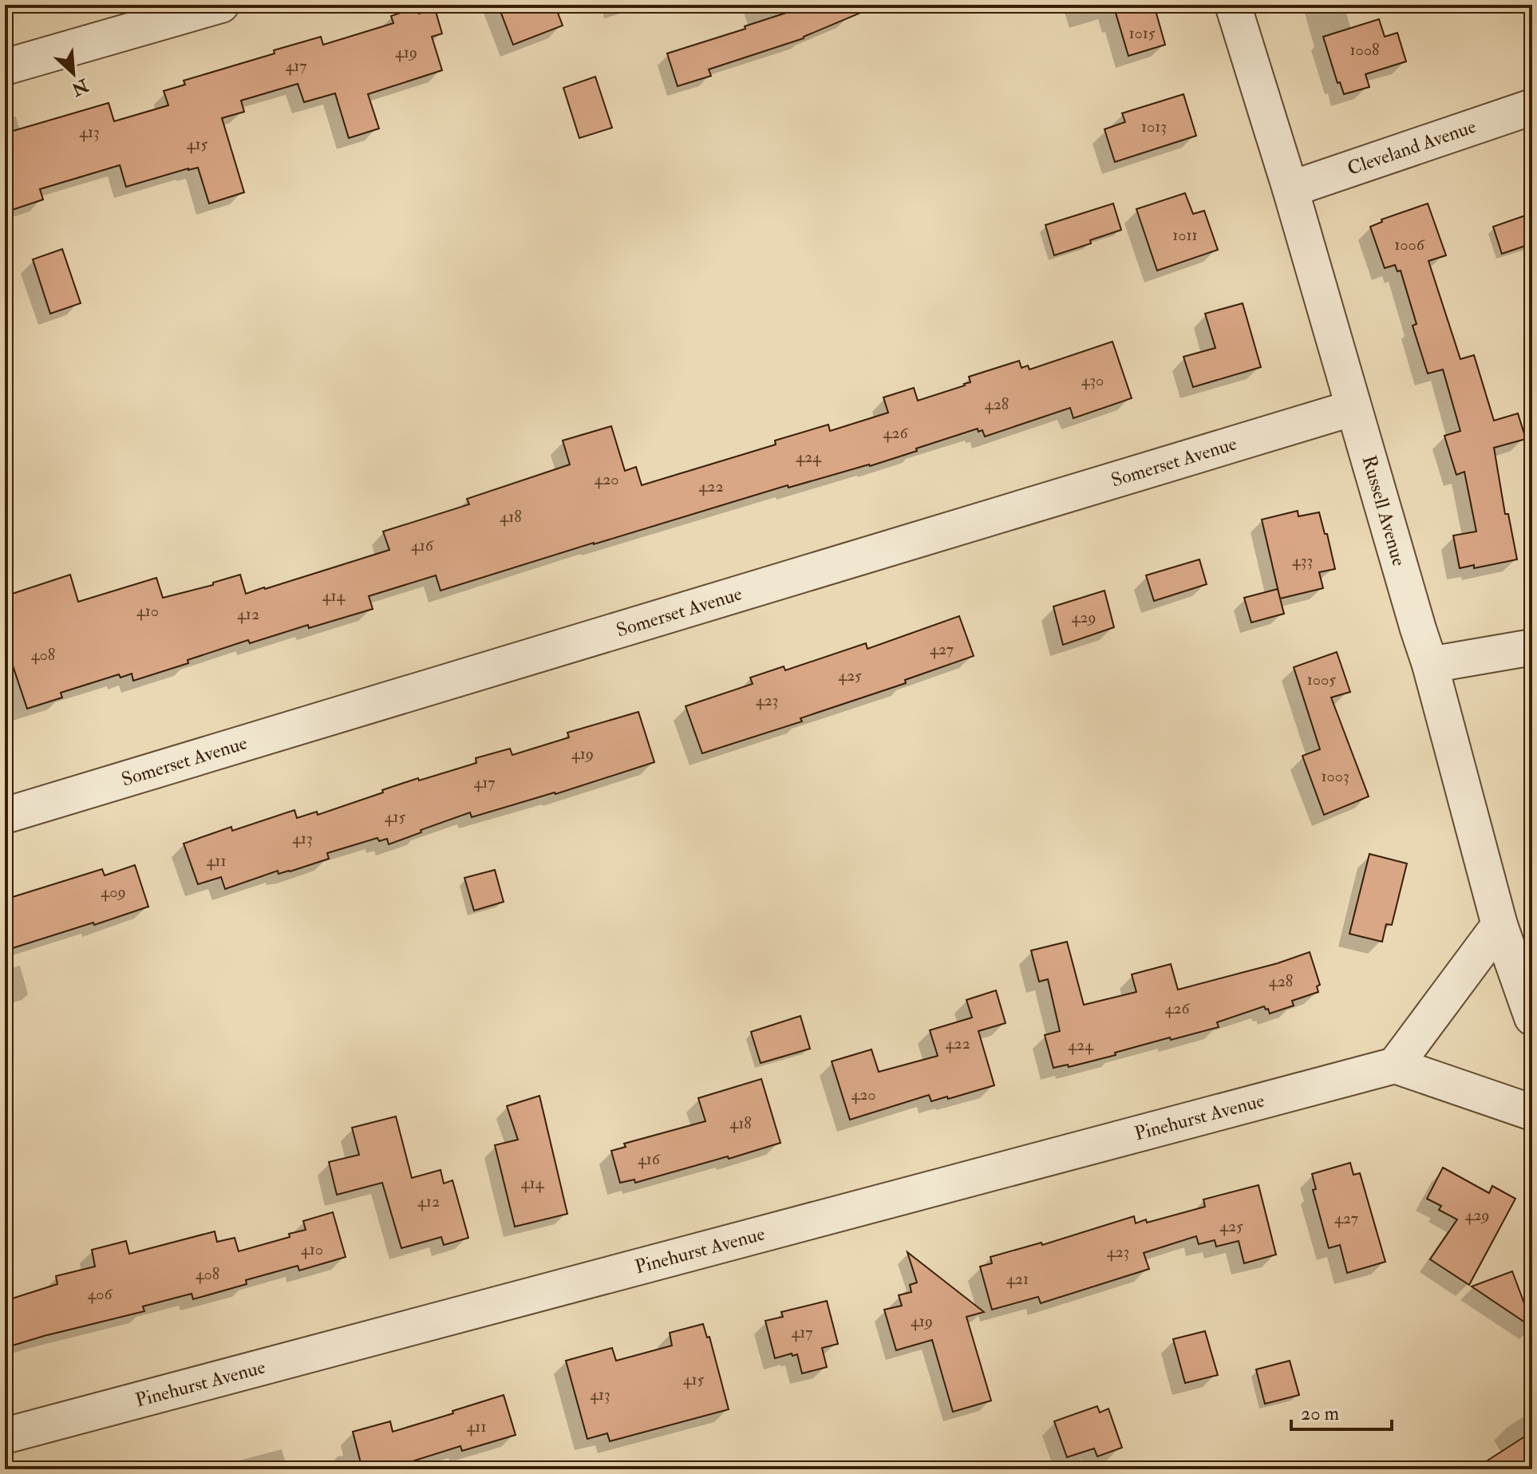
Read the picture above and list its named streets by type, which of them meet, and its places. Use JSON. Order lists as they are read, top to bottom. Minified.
{"streets":{"street":["Cleveland Avenue","Somerset Avenue","Russell Avenue","Pinehurst Avenue"]},"crossings":[["Cleveland Avenue","Russell Avenue"],["Somerset Avenue","Russell Avenue"]],"house_numbers":["1015","1008","419","417","1013","413","415","1011","1006","430","428","426","424","420","422","418","416","433","414","410","412","429","427","408","425","1005","423","419","1003","417","415","413","411","409","428","426","422","424","420","418","416","414","412","429","427","425","410","423","408","421","406","419","417","415","413","411"],"scale_bar":"20 m","north":"bottom right"}
